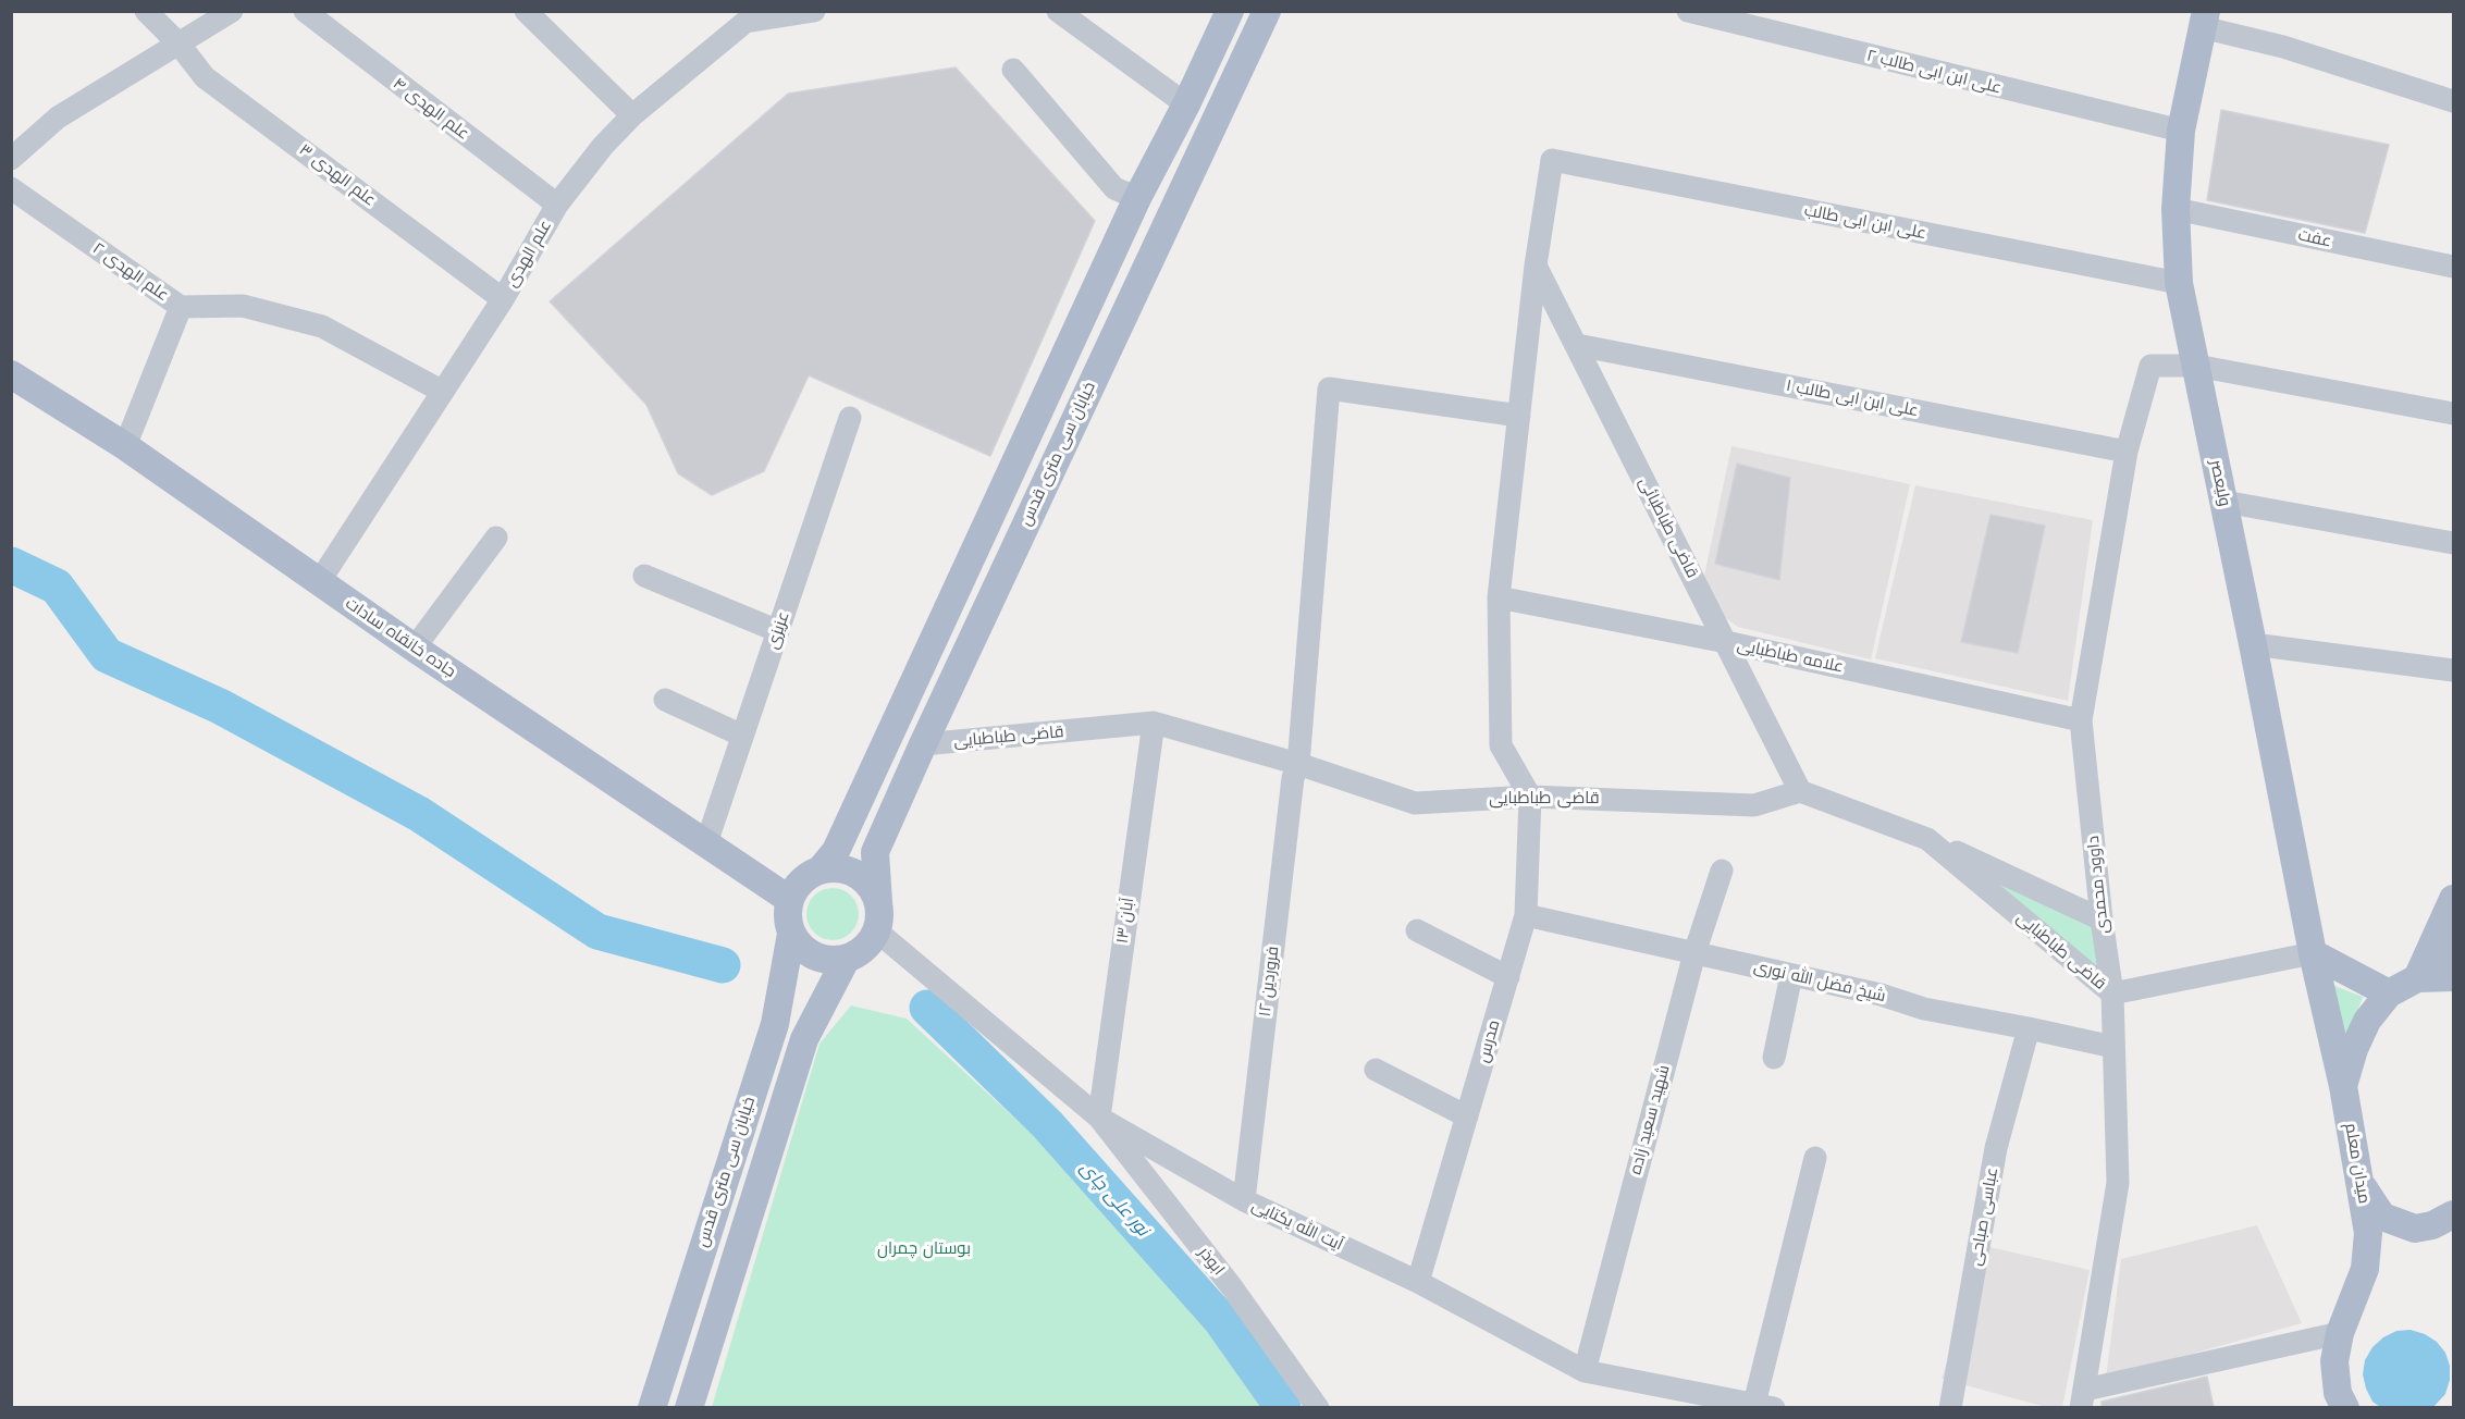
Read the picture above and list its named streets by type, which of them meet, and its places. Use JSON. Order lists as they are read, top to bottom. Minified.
{"streets":{"main road":["خیابان سی متری قدس","ولیعصر","جاده خانقاه سادات","میدان معلم"],"street":["علی ابن ابی طالب ۲","علم الهدی ۴","علم الهدی ۳","علی ابن ابی طالب","عفت","علم الهدی","علم الهدی ۲","علی ابن ابی طالب ۱","قاضی طباطبائی","عزیزی","علامه طباطبایی","قاضی طباطبایی","داوود محمدی","۱۳ آبان","۱۲ فروردین","شیخ فضل الله نوری","مدرس","شهید سعید زاده","عباسی صباحی","آیت الله یکتایی","ابوذر"]},"crossings":[["علی ابن ابی طالب ۲","ولیعصر"],["علم الهدی ۴","علم الهدی"],["علم الهدی ۳","علم الهدی"],["علی ابن ابی طالب","ولیعصر"],["علی ابن ابی طالب","قاضی طباطبائی"],["عفت","ولیعصر"],["علم الهدی","علم الهدی ۲"],["علم الهدی","جاده خانقاه سادات"],["علی ابن ابی طالب ۱","قاضی طباطبائی"],["علی ابن ابی طالب ۱","داوود محمدی"],["خیابان سی متری قدس","جاده خانقاه سادات"],["خیابان سی متری قدس","قاضی طباطبایی"],["خیابان سی متری قدس","آیت الله یکتایی"],["ولیعصر","داوود محمدی"],["ولیعصر","میدان معلم"],["قاضی طباطبائی","علامه طباطبایی"],["قاضی طباطبائی","قاضی طباطبایی"],["عزیزی","جاده خانقاه سادات"],["جاده خانقاه سادات","آیت الله یکتایی"],["علامه طباطبایی","داوود محمدی"],["قاضی طباطبایی","داوود محمدی"],["قاضی طباطبایی","۱۳ آبان"],["قاضی طباطبایی","۱۲ فروردین"],["قاضی طباطبایی","مدرس"],["داوود محمدی","شیخ فضل الله نوری"],["۱۳ آبان","آیت الله یکتایی"],["۱۳ آبان","ابوذر"],["۱۲ فروردین","آیت الله یکتایی"],["شیخ فضل الله نوری","مدرس"],["شیخ فضل الله نوری","شهید سعید زاده"],["شیخ فضل الله نوری","عباسی صباحی"],["مدرس","آیت الله یکتایی"],["شهید سعید زاده","آیت الله یکتایی"],["آیت الله یکتایی","ابوذر"]],"water":["نور علی چای"],"parks":["بوستان چمران"]}
